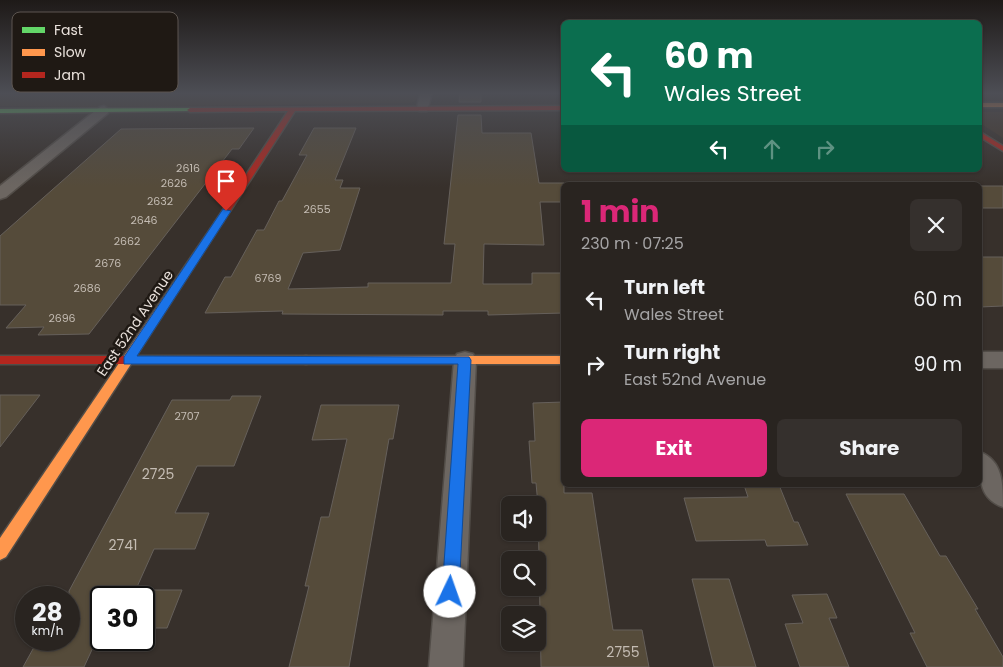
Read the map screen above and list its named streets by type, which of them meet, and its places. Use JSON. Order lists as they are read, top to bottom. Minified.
{"streets":{"street":["East 52nd Avenue"]},"house_numbers":["2616","2626","2632","2655","2646","2662","2676","6769","2686","2696","2707","2725","2741","2755"],"legend":["Fast","Slow","Jam"],"page":{"turn":["60 m","Wales Street"],"heading":["1 min","230 m · 07:25"],"list":[{"name":"Turn left","note":"Wales Street","value":"60 m"},{"name":"Turn right","note":"East 52nd Avenue","value":"90 m"}],"buttons":["Exit","Share"],"speed":"28 km/h","limit":"30"}}
